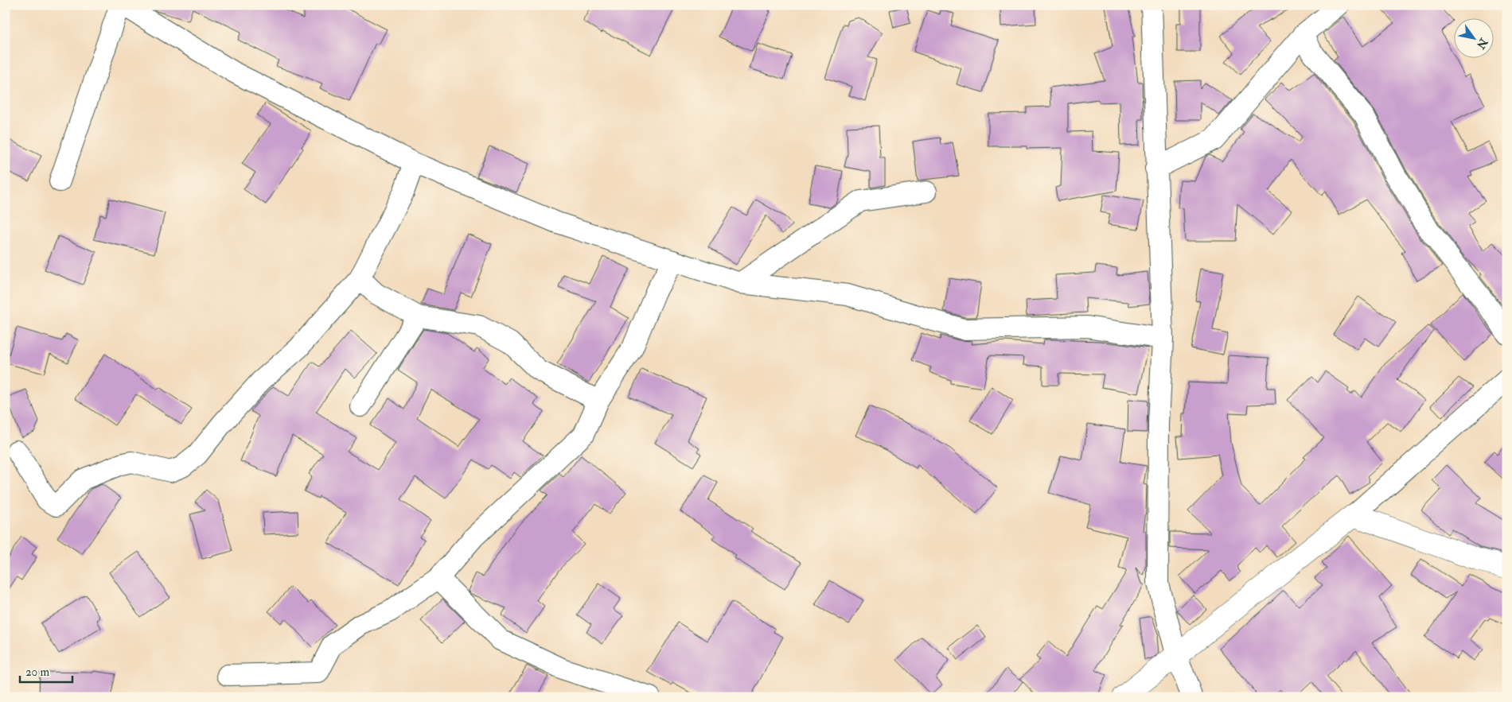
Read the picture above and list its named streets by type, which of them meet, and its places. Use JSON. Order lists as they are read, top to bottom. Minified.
{"scale_bar":"20 m","north":"bottom right"}
